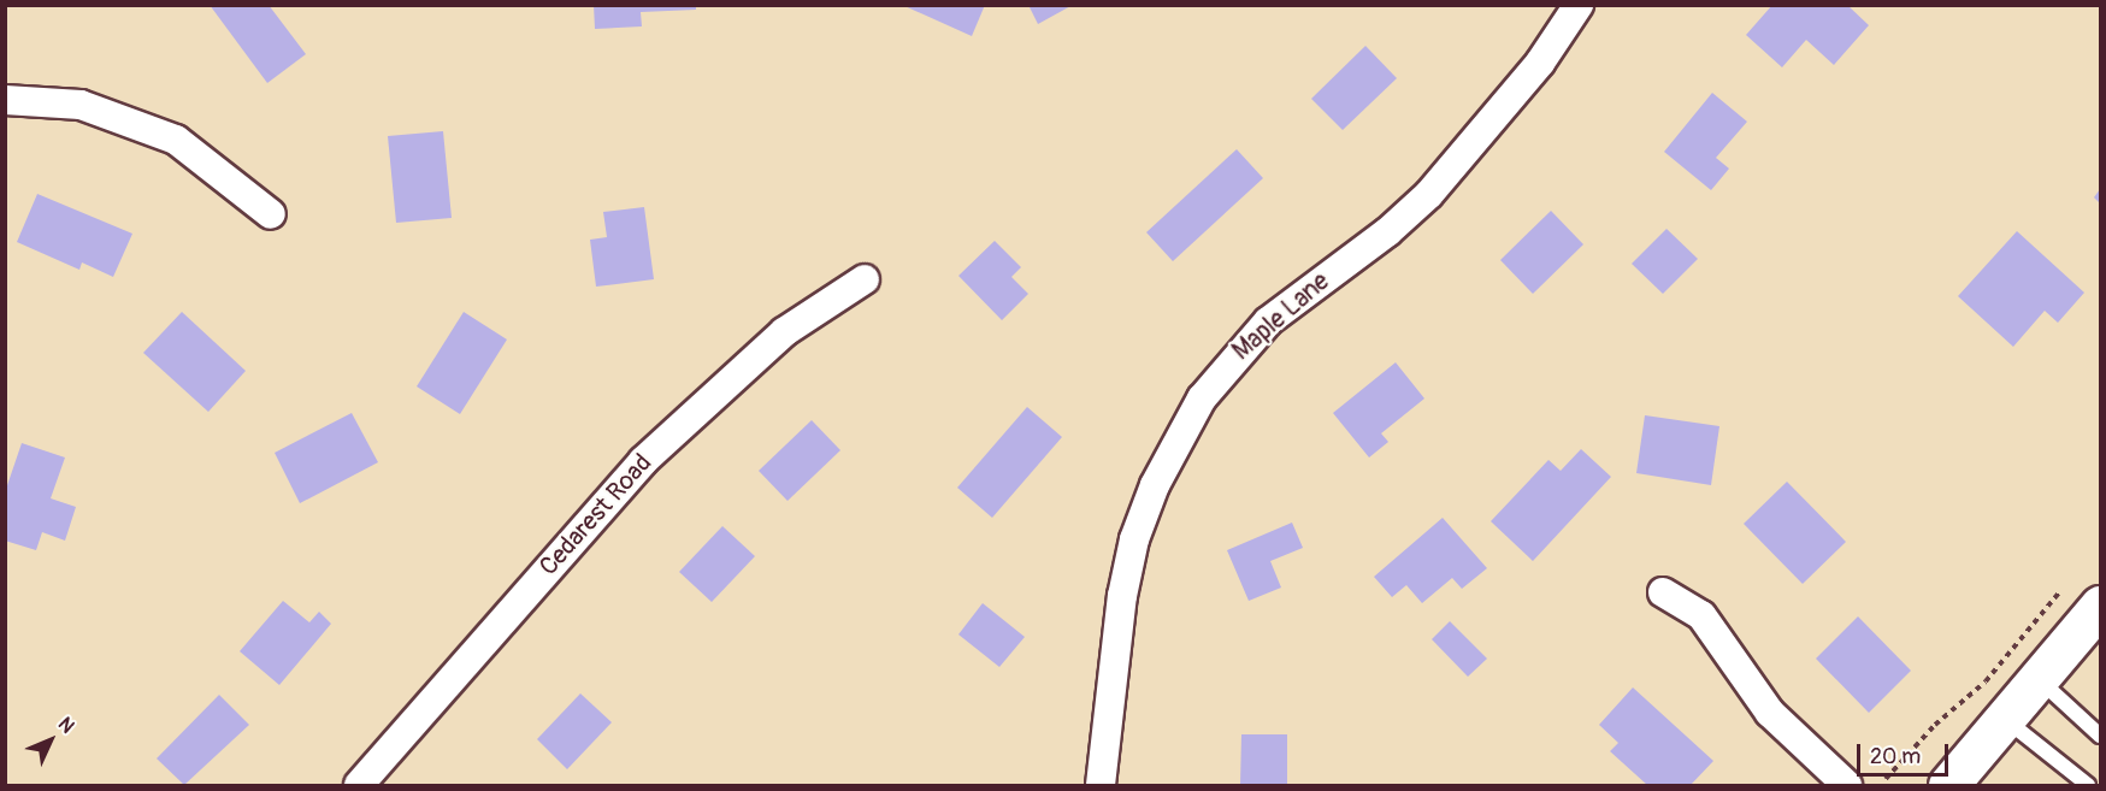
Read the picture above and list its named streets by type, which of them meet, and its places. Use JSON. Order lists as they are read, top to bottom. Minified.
{"streets":{"street":["Maple Lane","Cedarest Road"]},"scale_bar":"20 m","north":"top right"}
